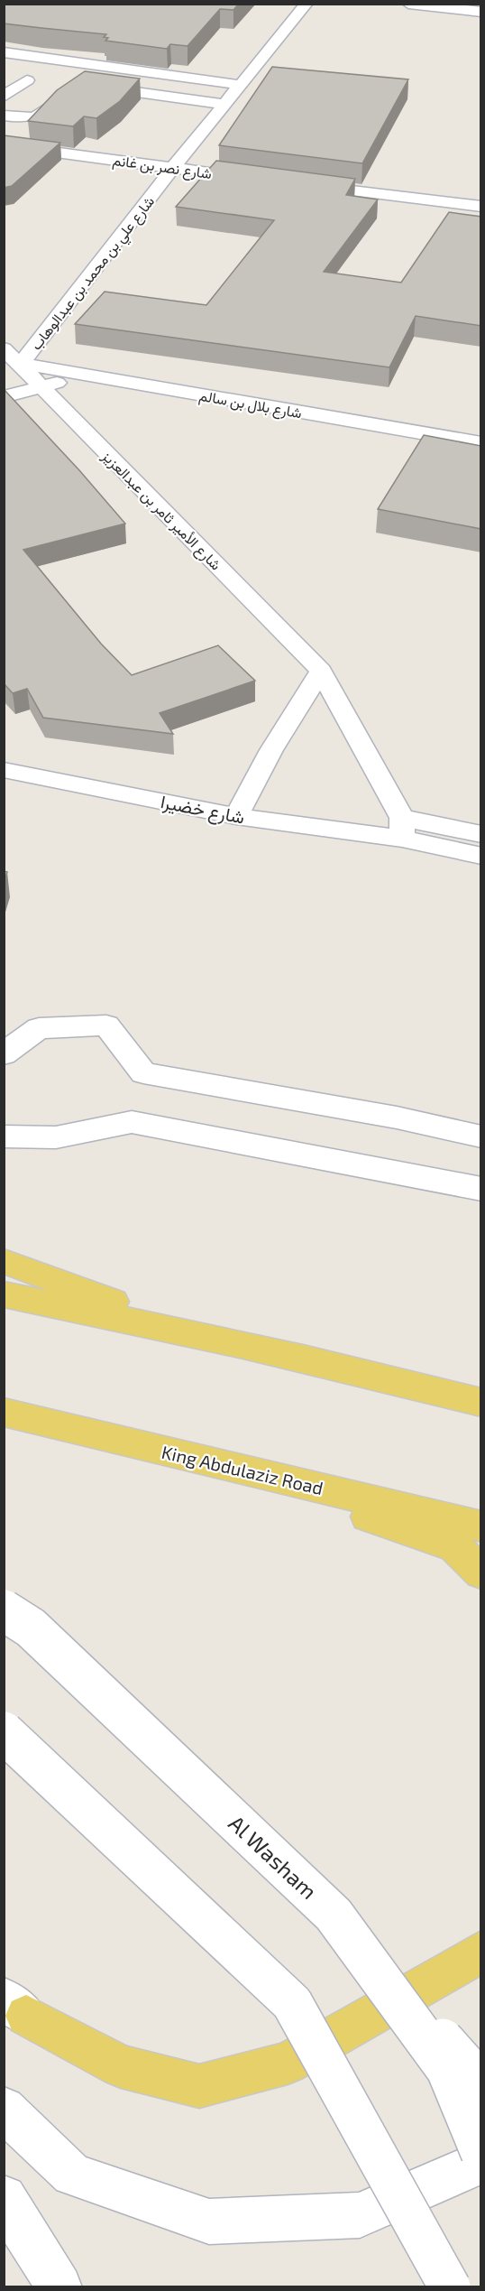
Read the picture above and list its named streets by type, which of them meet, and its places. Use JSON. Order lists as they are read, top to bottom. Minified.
{"streets":{"main road":["King Abdulaziz Road"],"street":["شارع نصر بن غانم","شارع علي بن محمد بن عبدالوهاب","شارع بلال بن سالم","شارع الأمير ثامر بن عبدالعزيز","شارع خضيرا","Al Washam"]},"crossings":[["شارع نصر بن غانم","شارع علي بن محمد بن عبدالوهاب"],["شارع علي بن محمد بن عبدالوهاب","شارع بلال بن سالم"],["شارع علي بن محمد بن عبدالوهاب","شارع الأمير ثامر بن عبدالعزيز"],["شارع بلال بن سالم","شارع الأمير ثامر بن عبدالعزيز"],["شارع الأمير ثامر بن عبدالعزيز","شارع خضيرا"]]}
